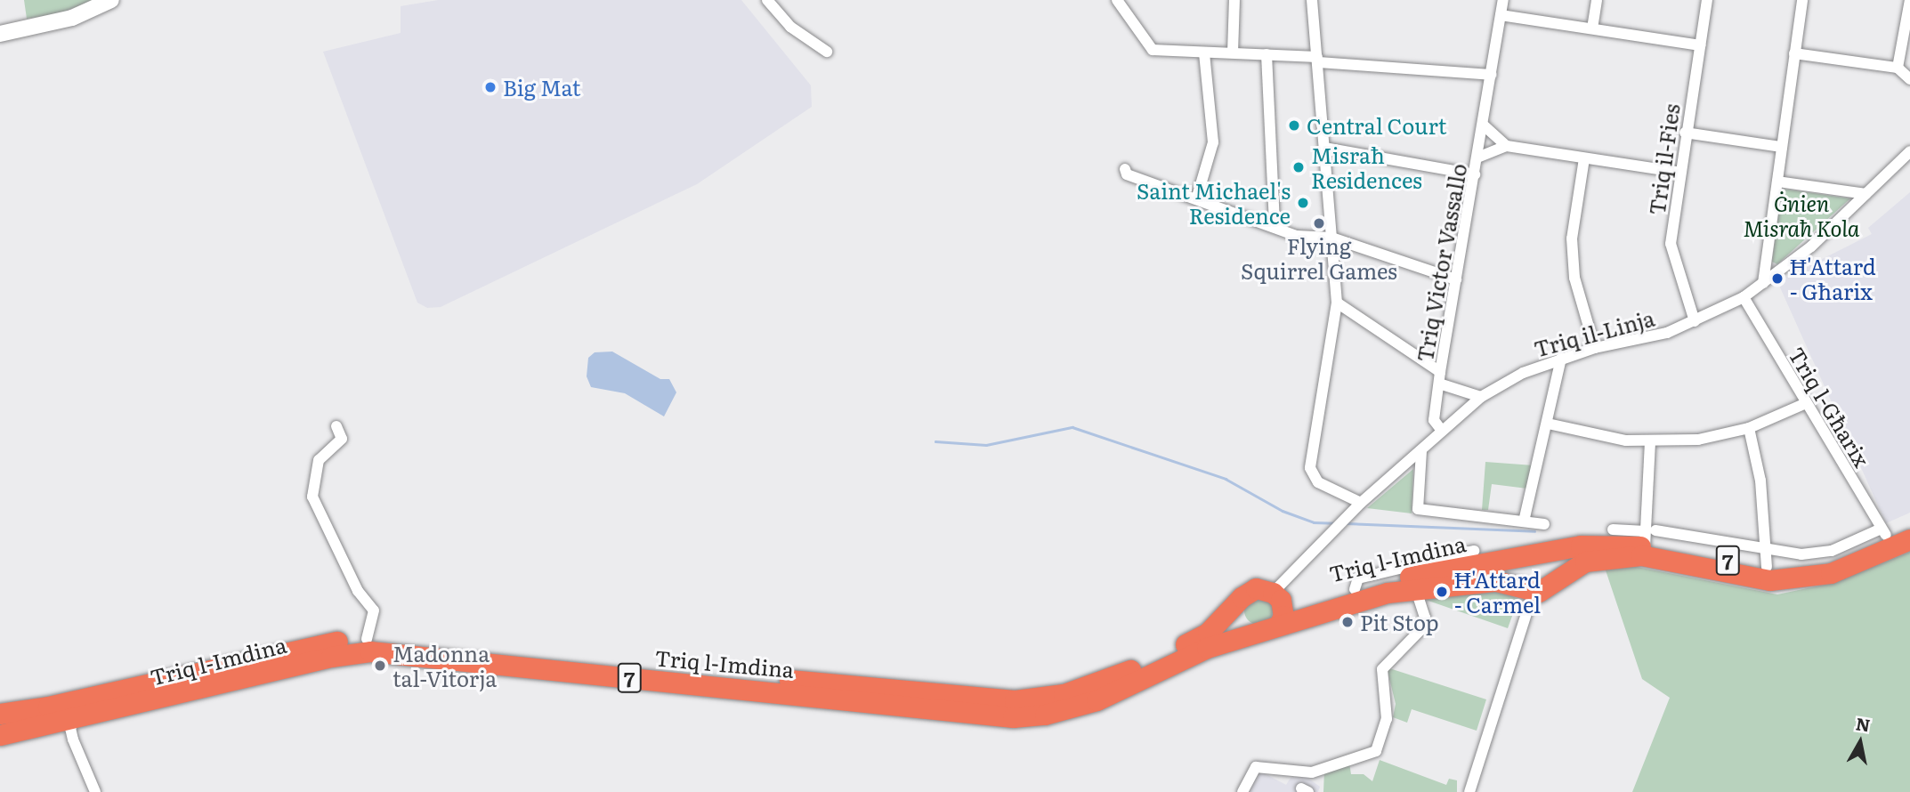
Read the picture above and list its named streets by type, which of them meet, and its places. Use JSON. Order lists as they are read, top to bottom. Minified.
{"streets":{"highway":["Triq l-Imdina","7"],"street":["Triq il-Fies","Triq Victor Vassallo","Triq il-Linja","Triq l-Għarix"]},"crossings":[["Triq il-Fies","Triq il-Linja"],["Triq Victor Vassallo","Triq il-Linja"],["Triq il-Linja","Triq l-Għarix"],["Triq il-Linja","Triq l-Imdina"],["Triq l-Għarix","Triq l-Imdina"],["Triq l-Imdina","7"]],"parks":["Ġnien Misraħ Kola"],"places":["Big Mat","Central Court","Misraħ Residences","Saint Michael's Residence","Flying Squirrel Games","Ħ'Attard - Għarix","Ħ'Attard - Carmel","Pit Stop","Madonna tal-Vitorja"],"north":"top"}
